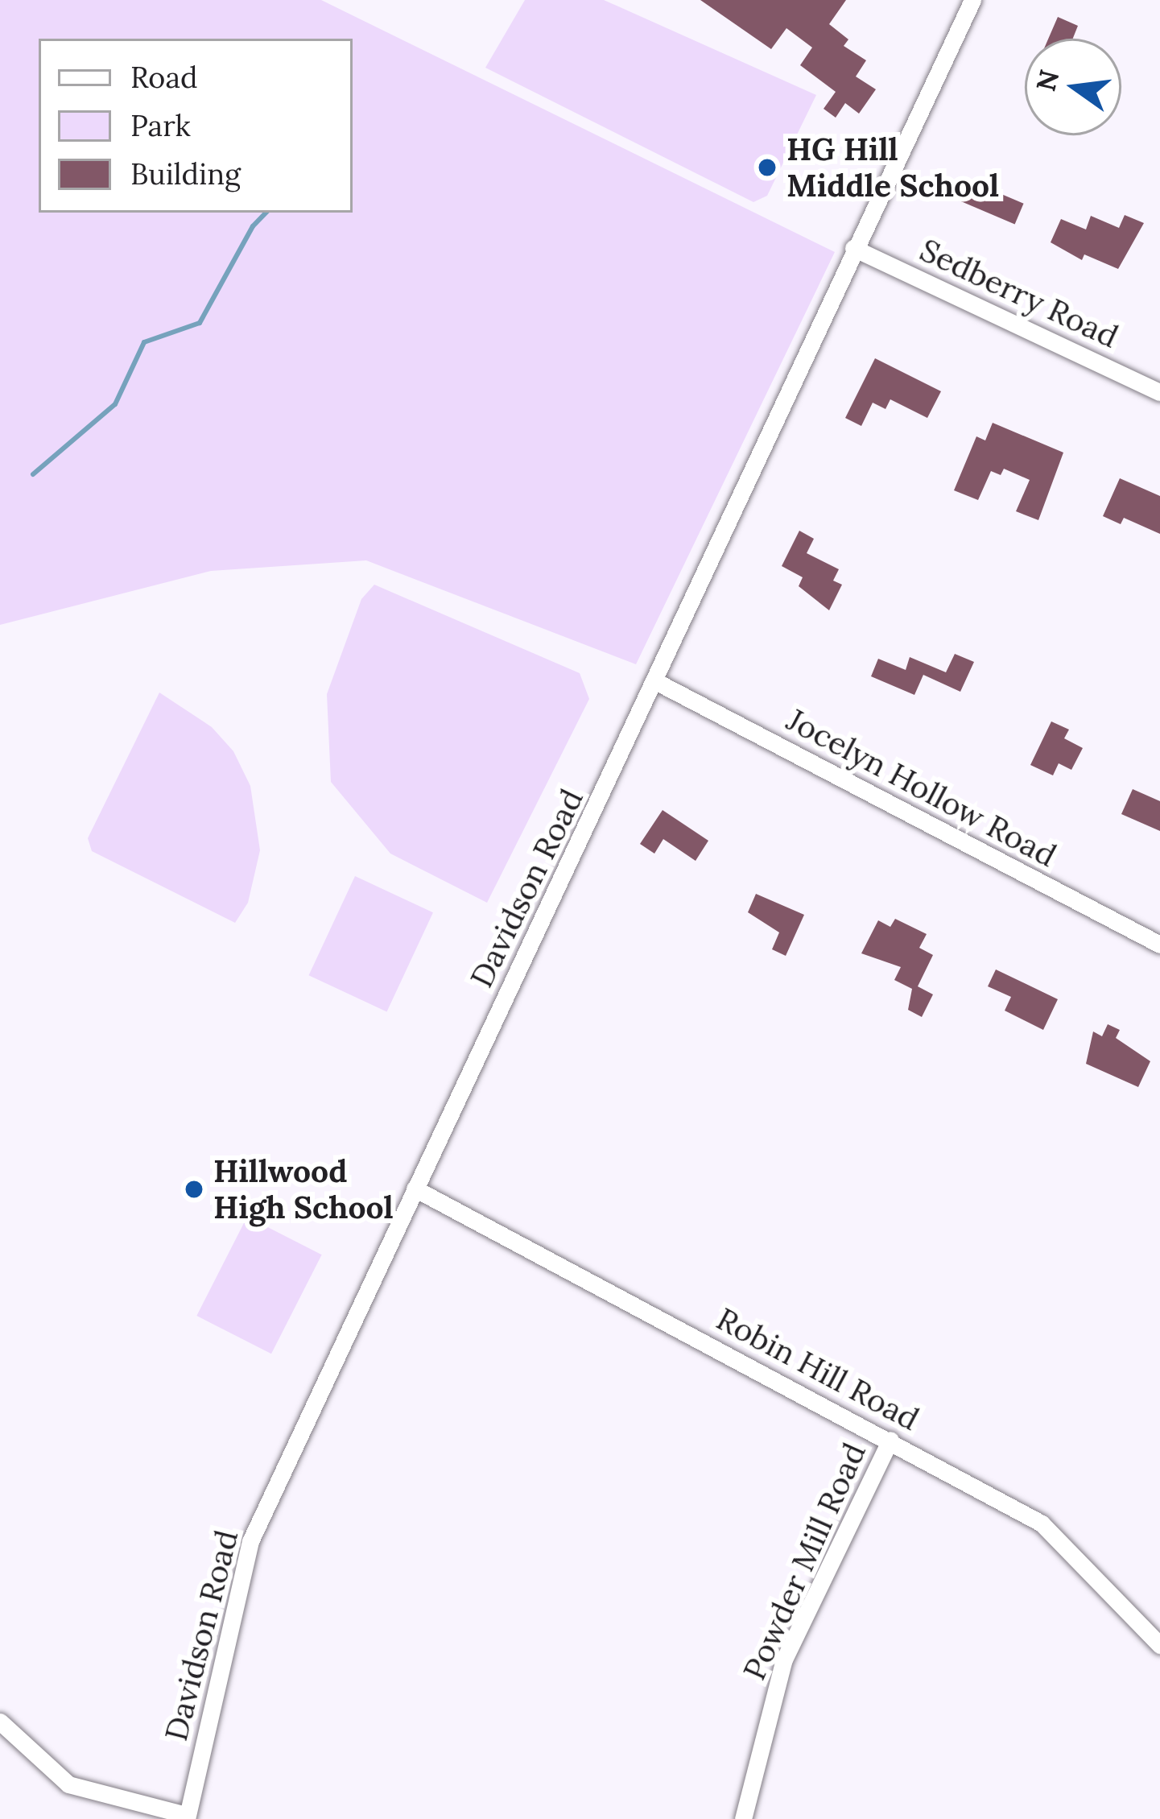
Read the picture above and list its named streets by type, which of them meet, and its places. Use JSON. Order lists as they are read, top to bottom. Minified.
{"streets":{"street":["Sedberry Road","Jocelyn Hollow Road","Davidson Road","Robin Hill Road","Powder Mill Road"]},"crossings":[["Sedberry Road","Davidson Road"],["Jocelyn Hollow Road","Davidson Road"],["Davidson Road","Robin Hill Road"],["Robin Hill Road","Powder Mill Road"]],"places":["HG Hill Middle School","Hillwood High School"],"legend":["Road","Park","Building"],"north":"left"}
